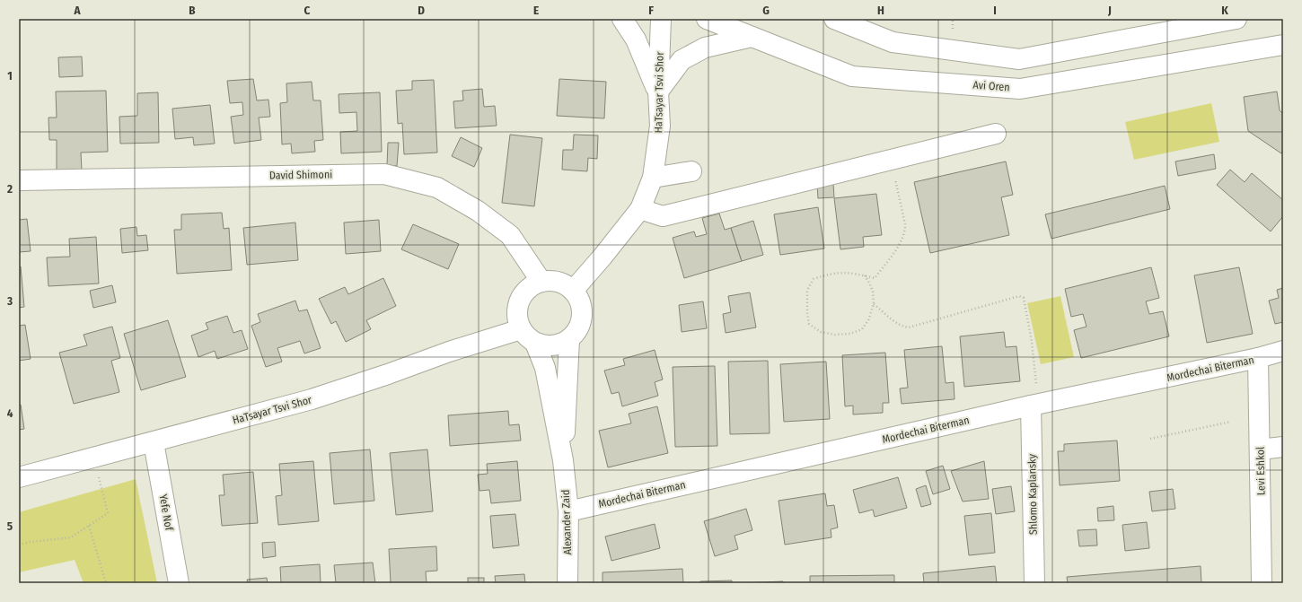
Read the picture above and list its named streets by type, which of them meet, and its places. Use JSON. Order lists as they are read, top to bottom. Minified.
{"streets":{"street":["Avi Oren","HaTsayar Tsvi Shor","David Shimoni","Mordechai Biterman","Levi Eshkol","Shlomo Kaplansky","Yefe Nof","Alexander Zaid"]},"crossings":[["HaTsayar Tsvi Shor","David Shimoni"],["HaTsayar Tsvi Shor","Yefe Nof"],["HaTsayar Tsvi Shor","Alexander Zaid"],["David Shimoni","Alexander Zaid"],["Mordechai Biterman","Levi Eshkol"],["Mordechai Biterman","Shlomo Kaplansky"],["Mordechai Biterman","Alexander Zaid"]],"grid":{"columns":["A","B","C","D","E","F","G","H","I","J","K"],"rows":["1","2","3","4","5"]}}
